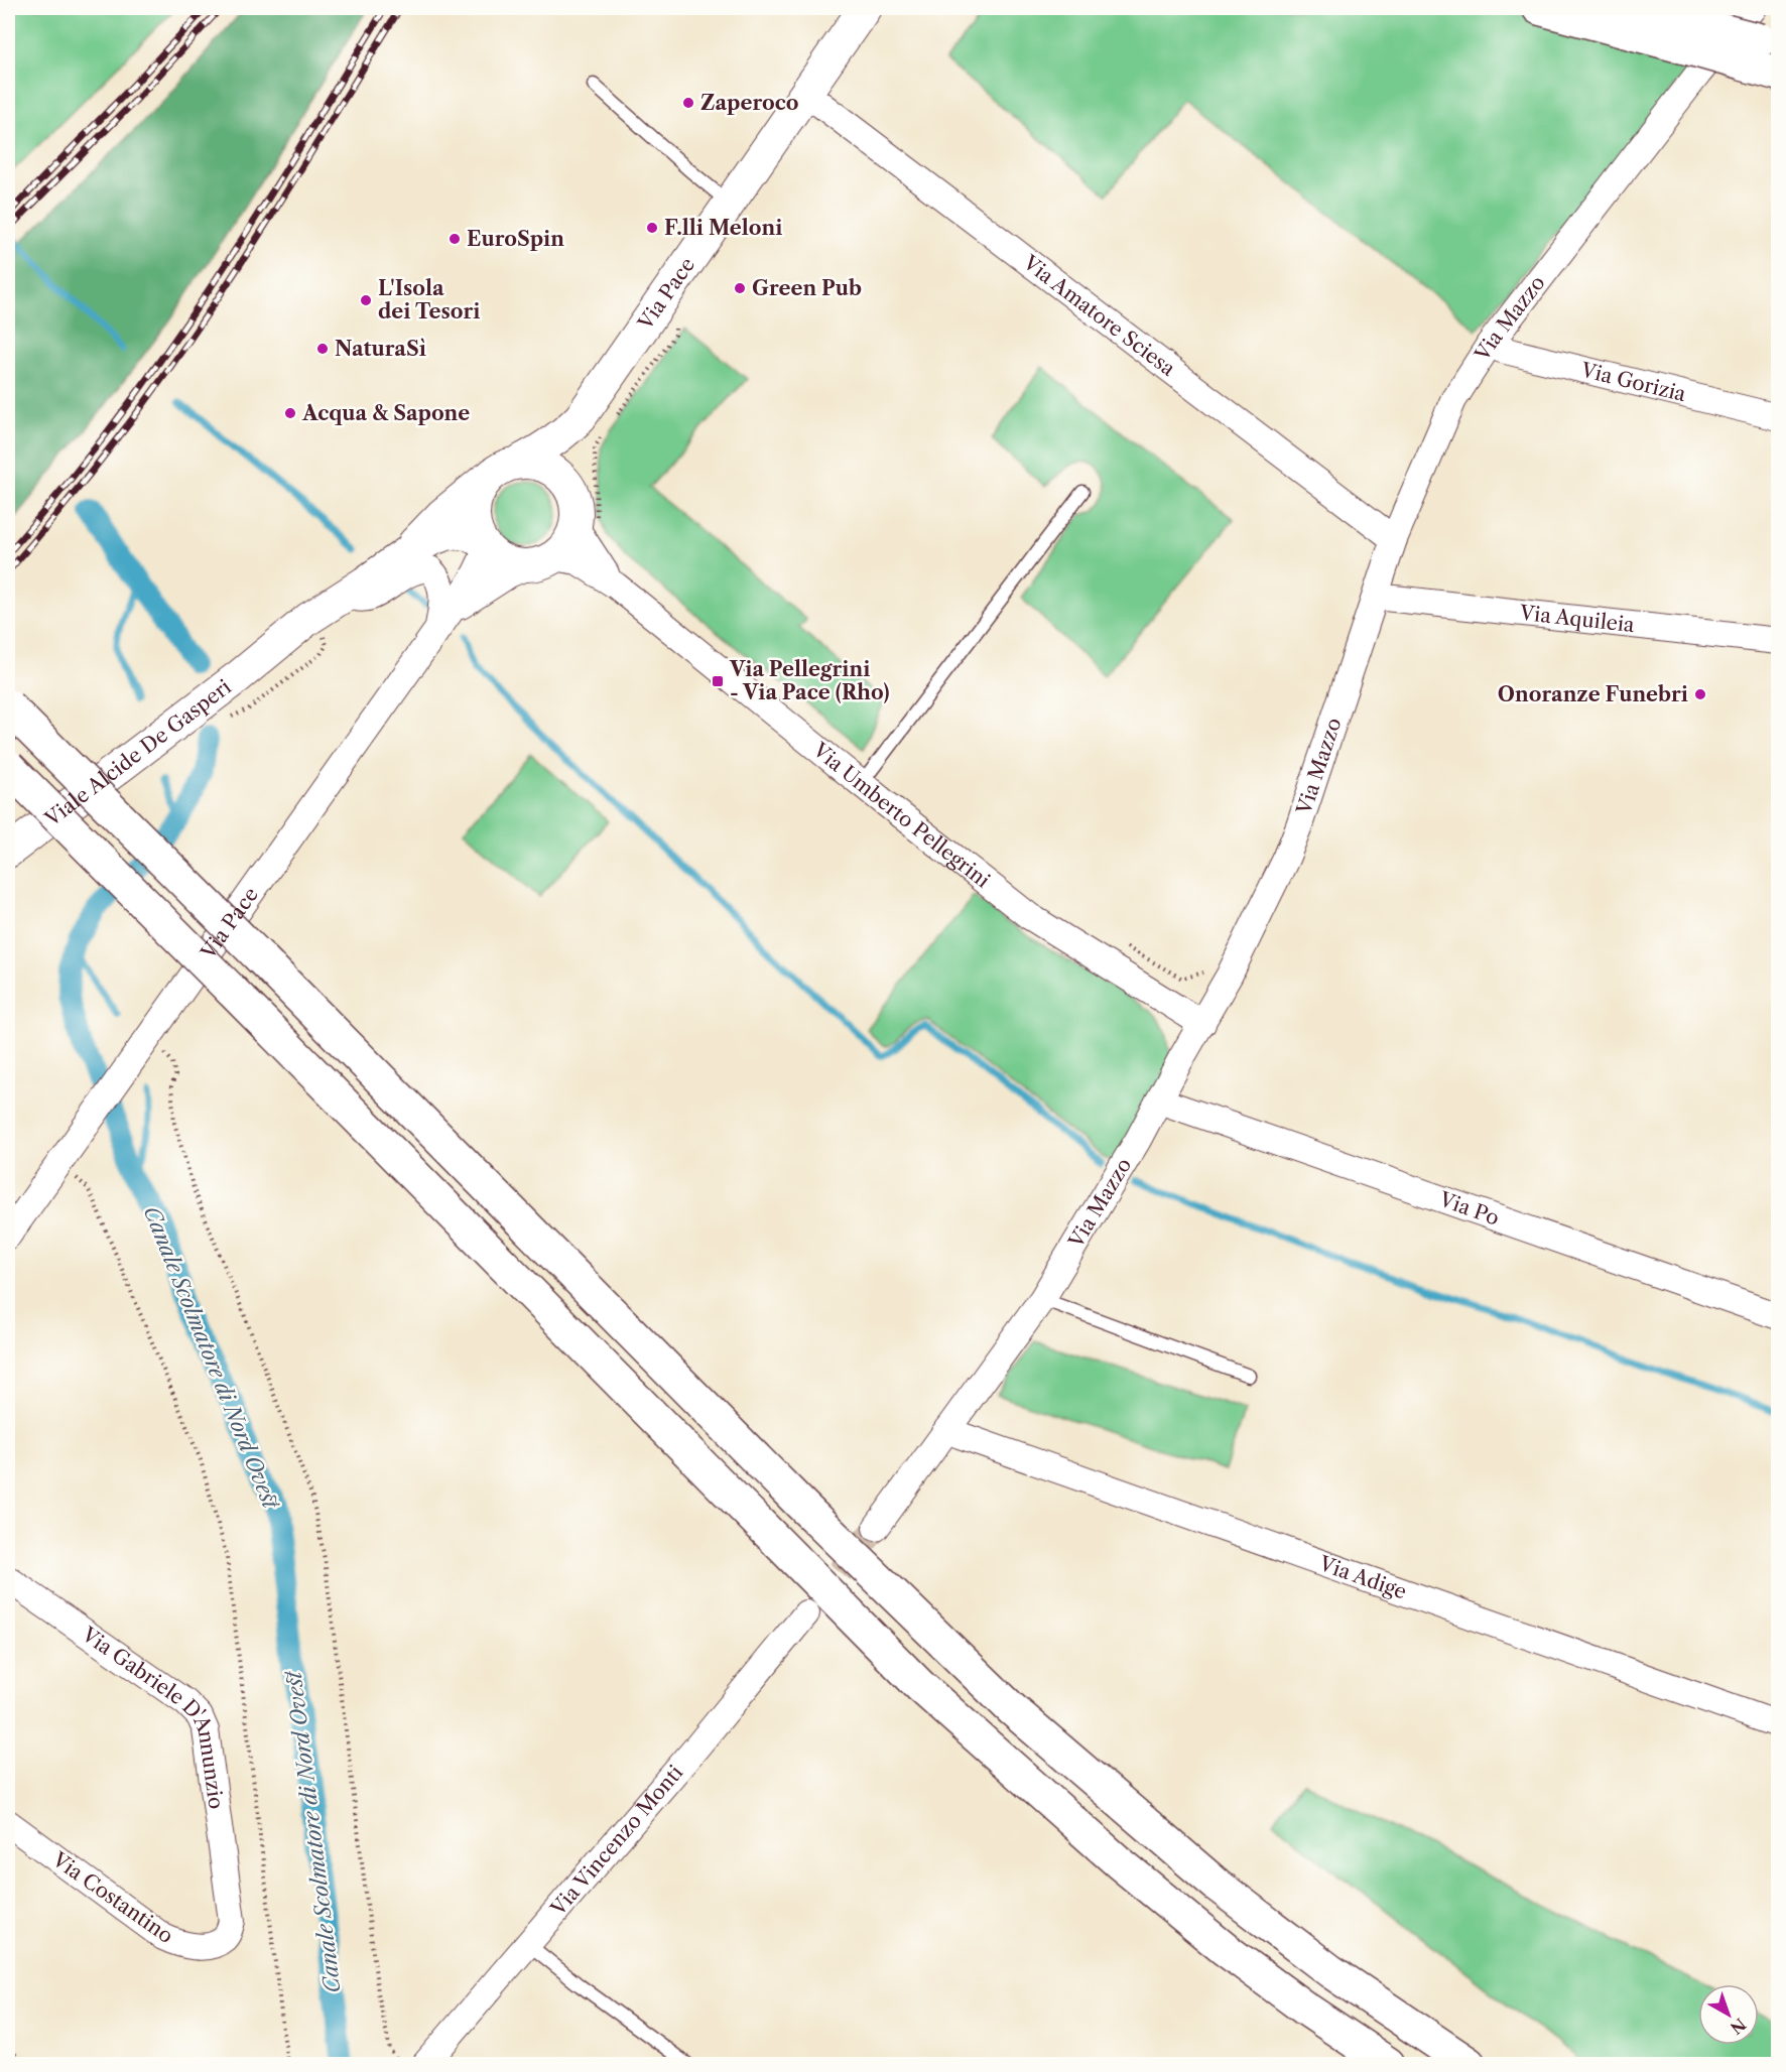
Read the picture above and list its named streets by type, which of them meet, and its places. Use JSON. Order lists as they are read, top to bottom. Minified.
{"streets":{"street":["Via Pace","Via Amatore Sciesa","Via Mazzo","Via Gorizia","Via Aquileia","Viale Alcide De Gasperi","Via Umberto Pellegrini","Via Po","Via Adige","Via Gabriele D'Annunzio","Via Vincenzo Monti","Via Costantino"]},"crossings":[["Via Pace","Via Amatore Sciesa"],["Via Pace","Viale Alcide De Gasperi"],["Via Amatore Sciesa","Via Mazzo"],["Via Mazzo","Via Gorizia"],["Via Mazzo","Via Aquileia"],["Via Mazzo","Via Umberto Pellegrini"],["Via Mazzo","Via Po"],["Via Mazzo","Via Adige"],["Via Gabriele D'Annunzio","Via Costantino"]],"water":["Canale Scolmatore di Nord Ovest"],"places":{"other":["Zaperoco","F.lli Meloni","EuroSpin","Green Pub","L'Isola dei Tesori","NaturaSì","Acqua & Sapone","Onoranze Funebri"],"transit":["Via Pellegrini - Via Pace (Rho)"]},"north":"bottom right"}
